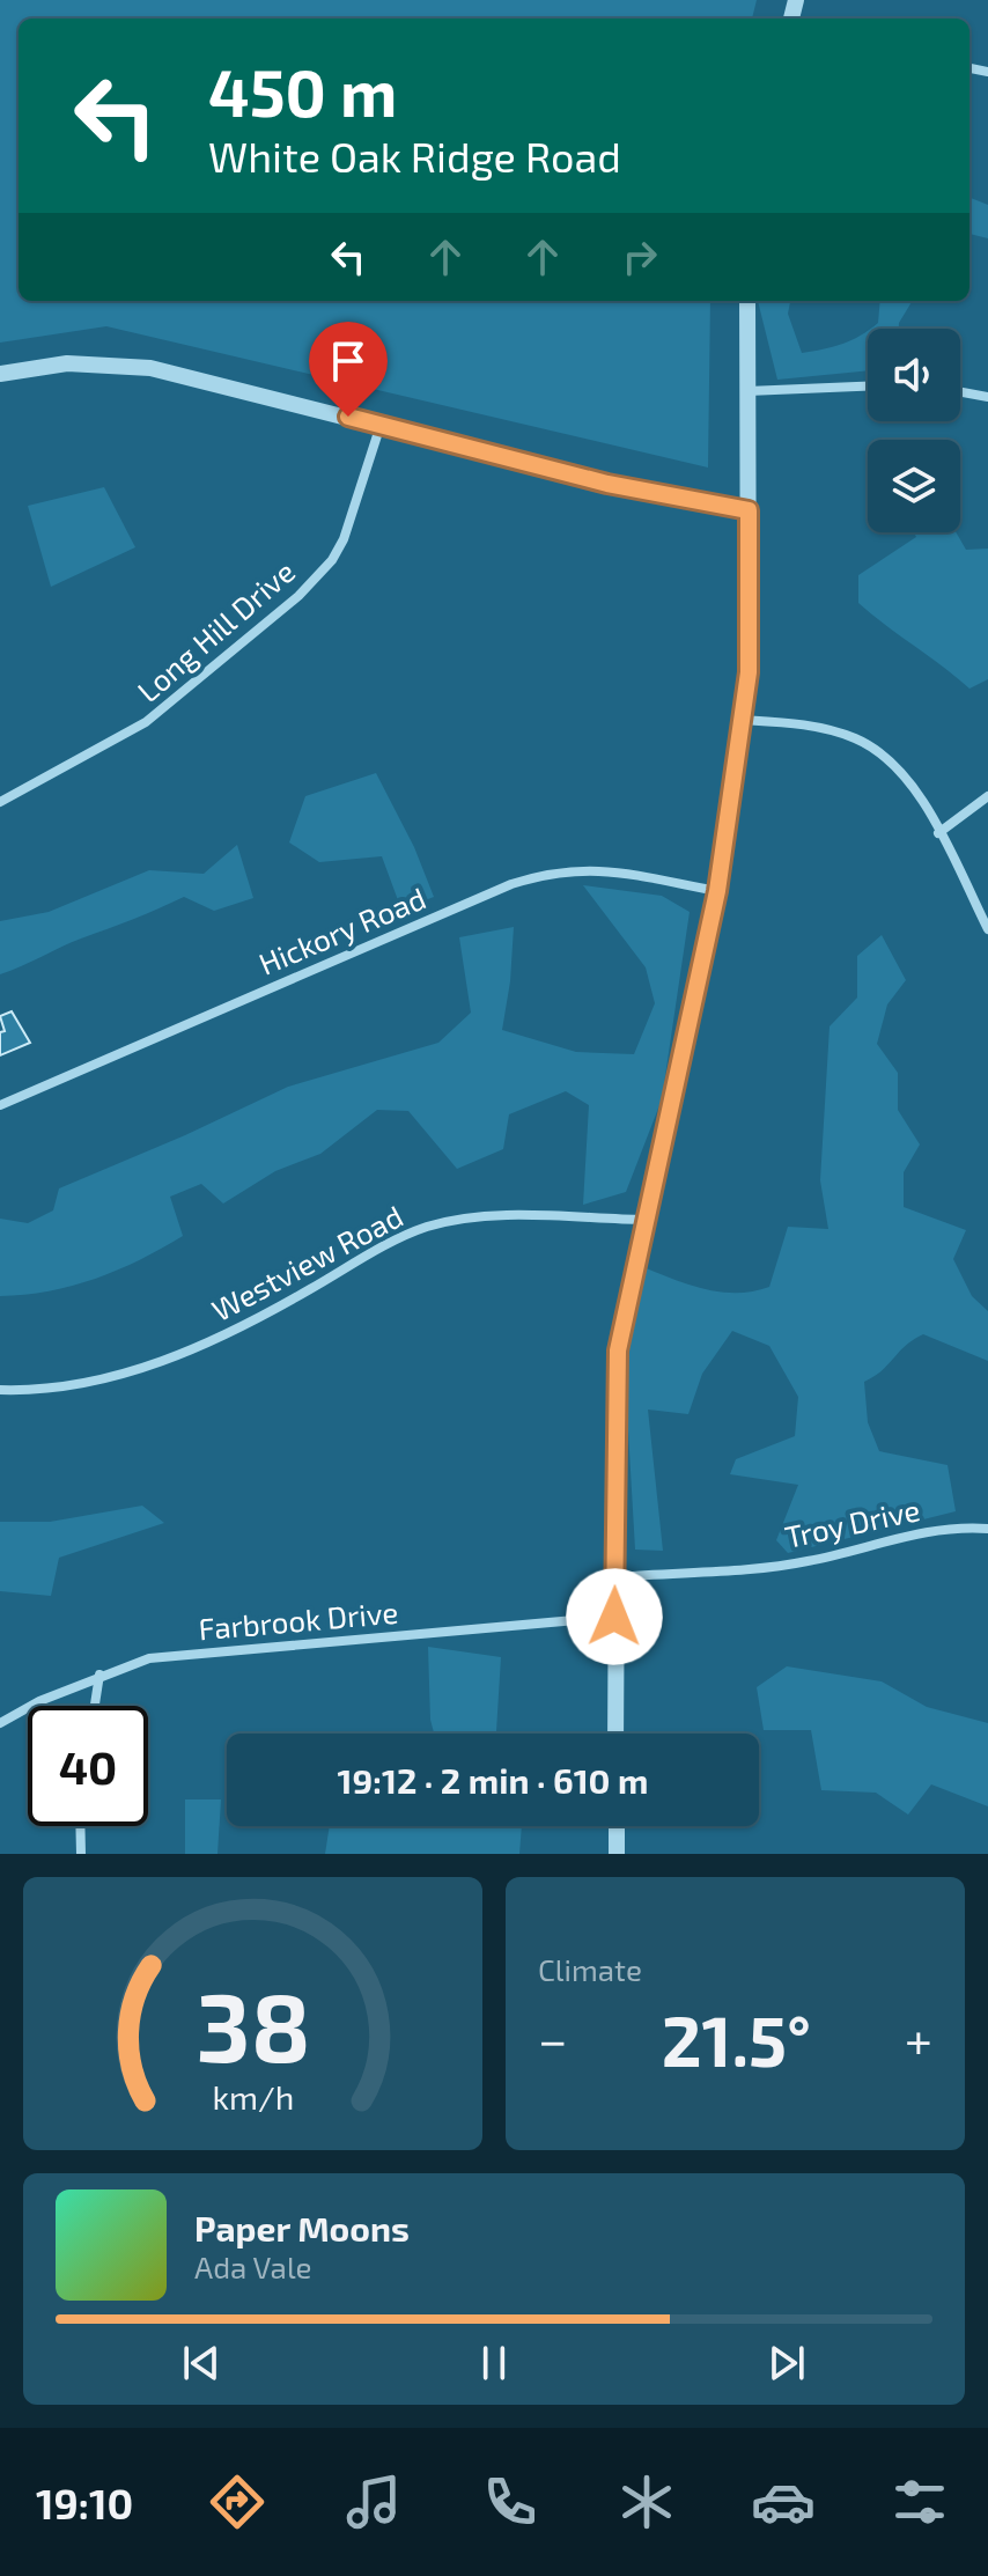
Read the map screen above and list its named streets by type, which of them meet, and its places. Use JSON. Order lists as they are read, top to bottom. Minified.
{"streets":{"street":["Long Hill Drive","Hickory Road","Westview Road","Troy Drive","Farbrook Drive"]},"page":{"turn":["450 m","White Oak Ridge Road"],"limit":"40","trip":"19:12 · 2 min · 610 m","tile":"Climate","heat":["−","21.5°","+"],"song":["Paper Moons","Ada Vale"],"tabs":"19:10","gauge":["38","km/h"]}}
